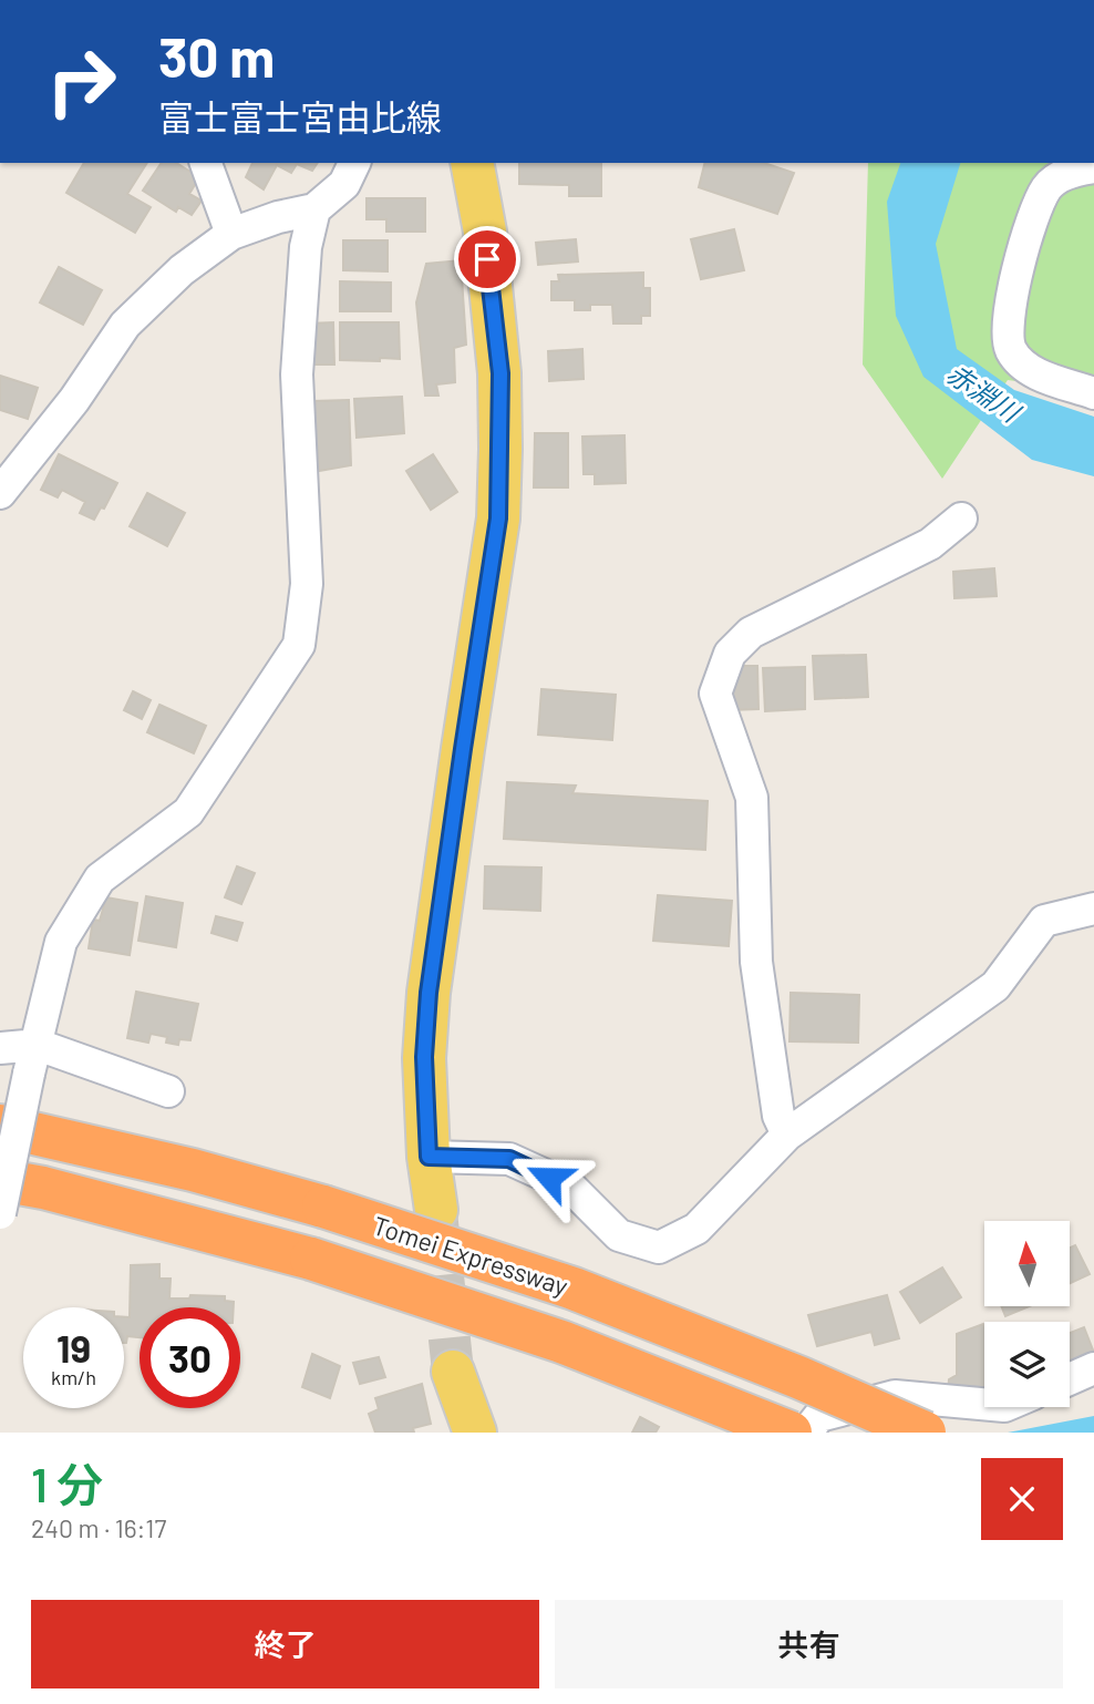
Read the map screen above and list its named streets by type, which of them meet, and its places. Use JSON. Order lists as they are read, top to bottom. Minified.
{"streets":{"highway":["Tomei Expressway"]},"water":["赤淵川"],"north":"top","page":{"turn":["30 m","富士富士宮由比線"],"speed":"19 km/h","limit":"30","heading":["1 分","240 m · 16:17"],"buttons":["終了","共有"]}}
